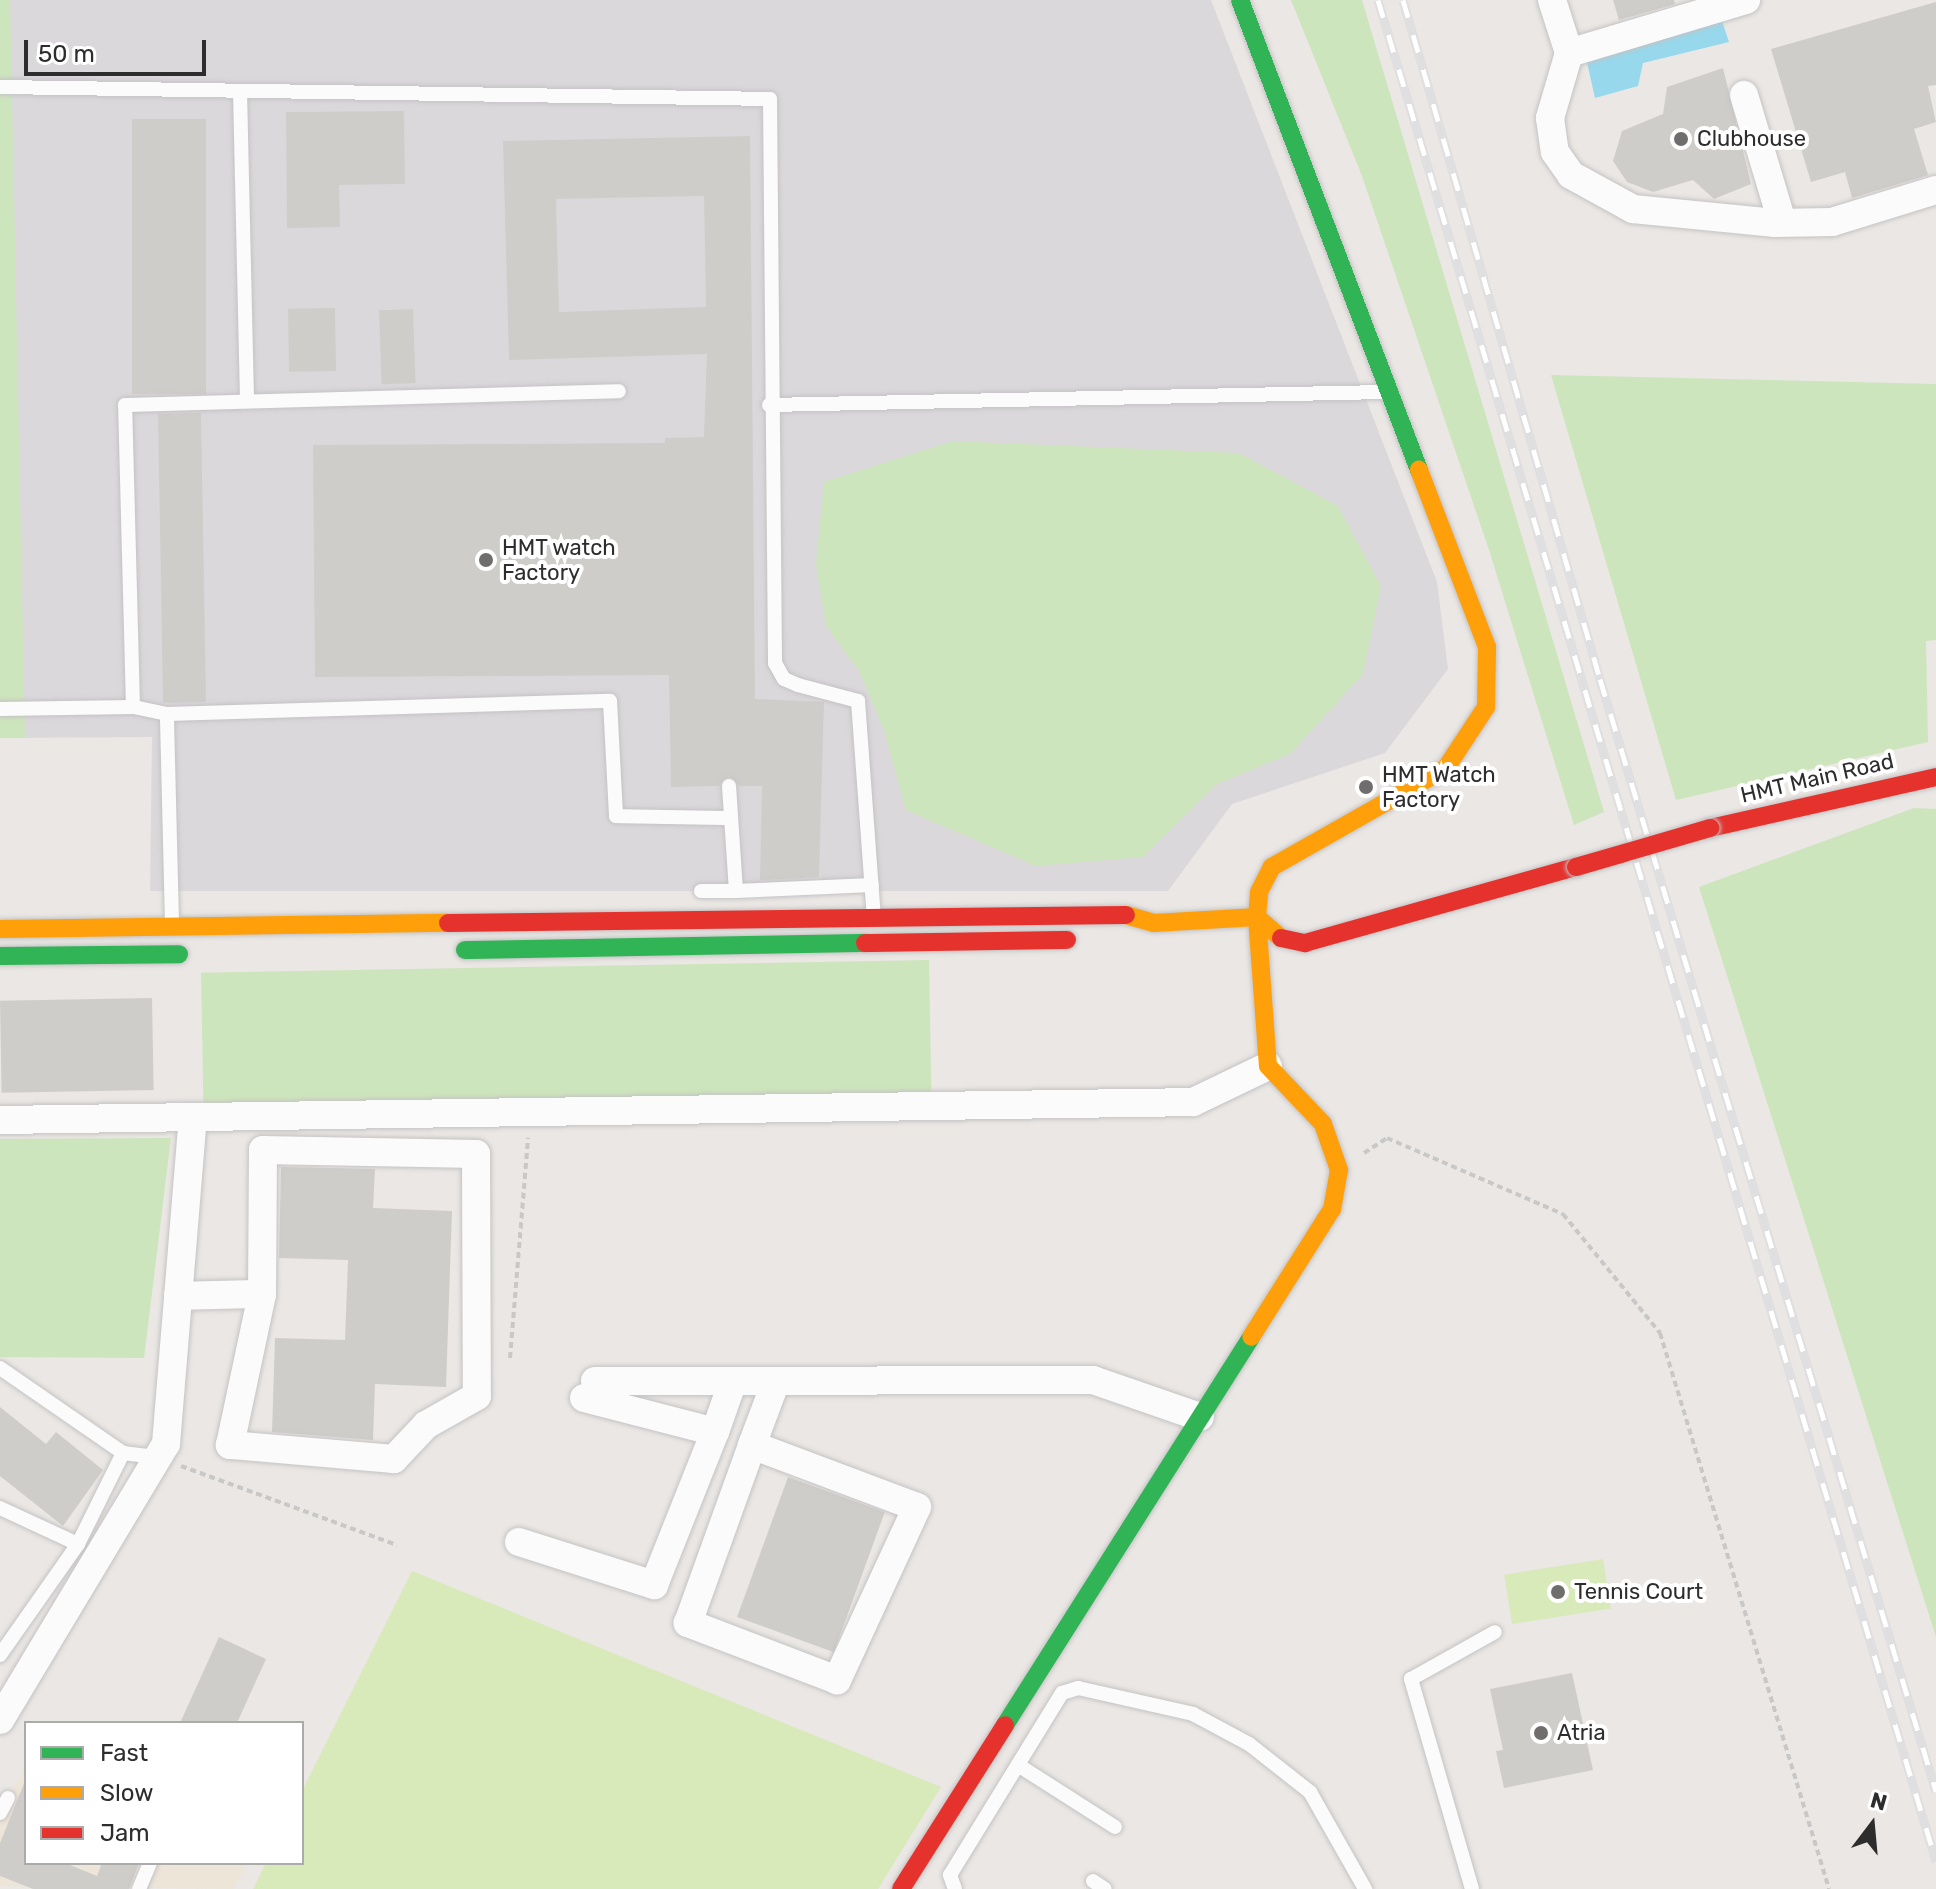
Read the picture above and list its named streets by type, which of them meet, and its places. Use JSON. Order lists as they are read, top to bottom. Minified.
{"streets":{"street":["HMT Main Road"]},"places":["Clubhouse","HMT watch Factory","HMT Watch Factory","Tennis Court","Atria"],"legend":["Fast","Slow","Jam"],"scale_bar":"50 m","north":"top"}
